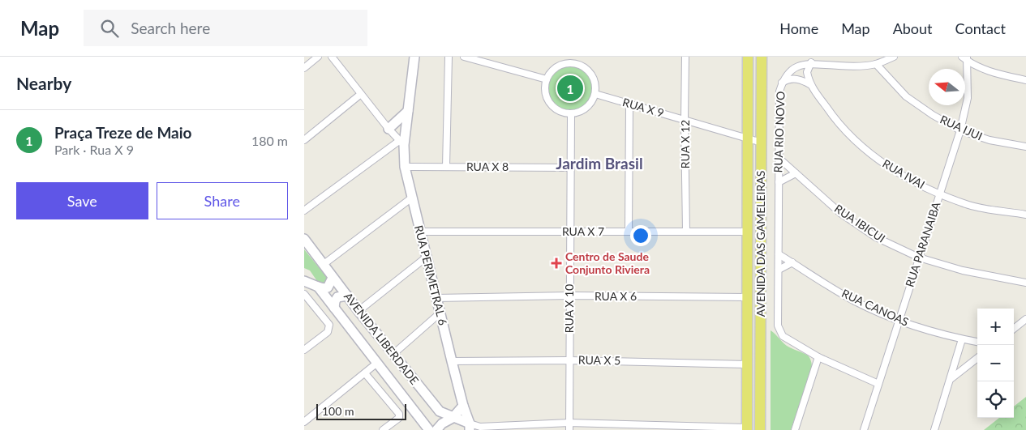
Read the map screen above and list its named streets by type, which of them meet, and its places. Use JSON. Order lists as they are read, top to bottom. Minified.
{"streets":{"main road":["AVENIDA DAS GAMELEIRAS"],"street":["RUA X 9","RUA IJUI","RUA RIO NOVO","RUA X 12","RUA X 8","RUA IVAI","RUA IBICUI","RUA X 7","RUA PARANAIBA","RUA PERIMETRAL 6","RUA X 6","RUA CANOAS","RUA X 10","AVENIDA LIBERDADE","RUA X 5"]},"crossings":[["RUA X 9","RUA X 12"],["RUA X 9","AVENIDA DAS GAMELEIRAS"],["RUA X 9","RUA X 10"],["RUA IJUI","RUA RIO NOVO"],["RUA IJUI","RUA PARANAIBA"],["RUA RIO NOVO","RUA IBICUI"],["RUA RIO NOVO","RUA PARANAIBA"],["RUA RIO NOVO","RUA CANOAS"],["RUA X 12","RUA X 7"],["RUA X 8","RUA PERIMETRAL 6"],["RUA X 8","RUA X 10"],["RUA IVAI","RUA PARANAIBA"],["RUA IBICUI","RUA PARANAIBA"],["RUA X 7","AVENIDA DAS GAMELEIRAS"],["RUA X 7","RUA PERIMETRAL 6"],["RUA X 7","RUA X 10"],["AVENIDA DAS GAMELEIRAS","RUA X 6"],["AVENIDA DAS GAMELEIRAS","RUA X 5"],["RUA PARANAIBA","RUA CANOAS"],["RUA PERIMETRAL 6","RUA X 6"],["RUA PERIMETRAL 6","AVENIDA LIBERDADE"],["RUA PERIMETRAL 6","RUA X 5"],["RUA X 6","RUA X 10"],["RUA X 10","RUA X 5"]],"districts":["Jardim Brasil"],"places":{"health":["Centro de Saude Conjunto Riviera"]},"scale_bar":"100 m","north":"left","page":{"header":"Map","search":"Search here","nav":["Home","Map","About","Contact"],"heading":"Nearby","pins":"1","list":[{"mark":"1","name":"Praça Treze de Maio","note":"Park · Rua X 9","value":"180 m"}],"buttons":["Save","Share"],"map_buttons":["+","−"],"scale":"100 m"}}
